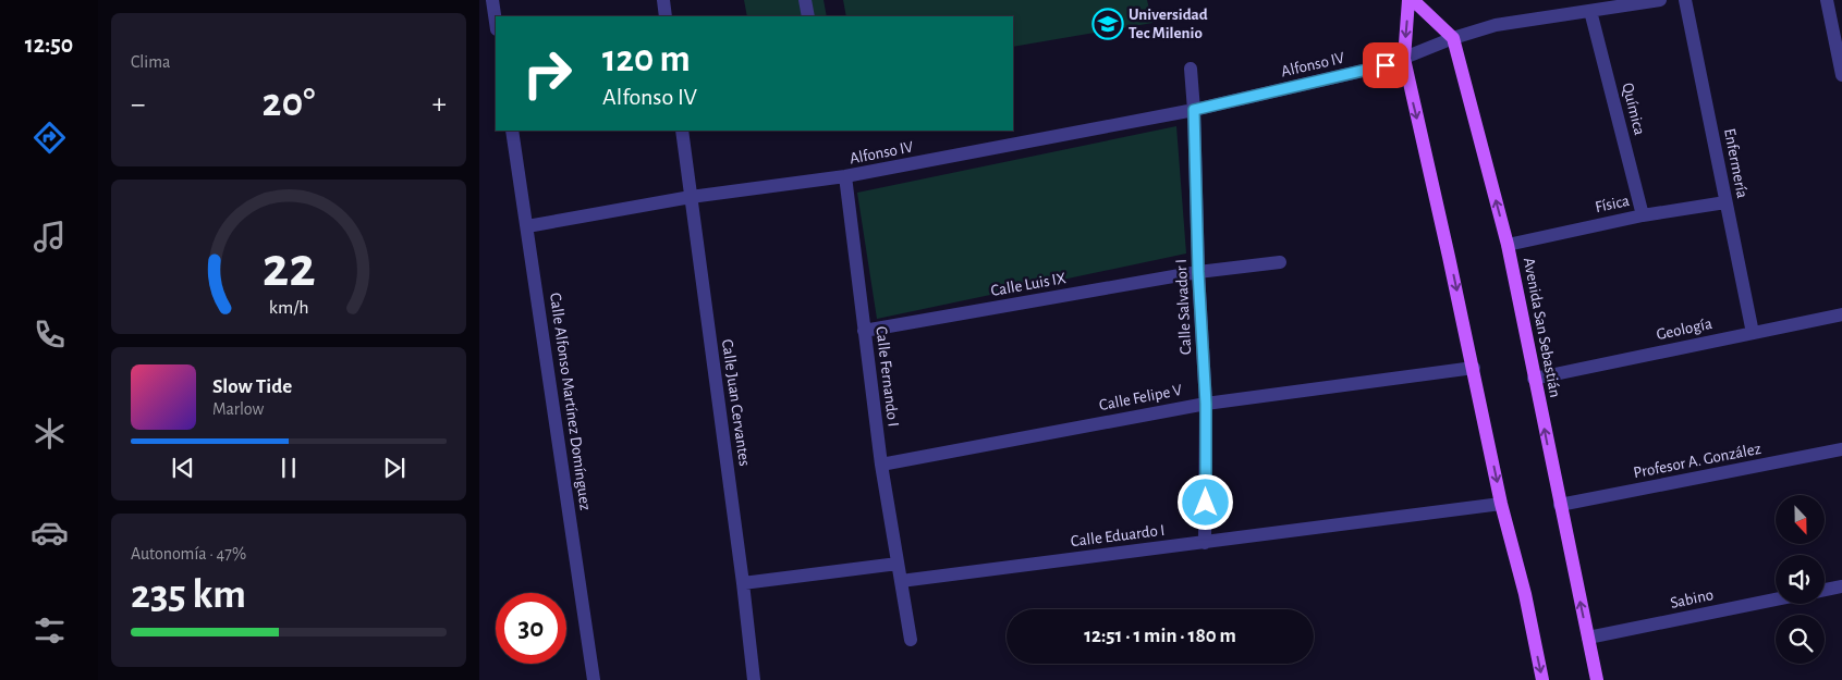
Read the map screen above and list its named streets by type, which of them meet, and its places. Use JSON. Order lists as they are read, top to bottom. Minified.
{"streets":{"main road":["Avenida San Sebastián"],"street":["Alfonso IV","Química","Enfermería","Física","Calle Luis IX","Calle Salvador I","Geología","Calle Fernando I","Calle Felipe V","Calle Alfonso Martínez Domínguez","Calle Juan Cervantes","Profesor A. González","Calle Eduardo I","Sabino"]},"crossings":[["Alfonso IV","Química"],["Alfonso IV","Calle Salvador I"],["Alfonso IV","Avenida San Sebastián"],["Alfonso IV","Calle Fernando I"],["Alfonso IV","Calle Alfonso Martínez Domínguez"],["Alfonso IV","Calle Juan Cervantes"],["Química","Física"],["Enfermería","Física"],["Enfermería","Geología"],["Física","Avenida San Sebastián"],["Calle Luis IX","Calle Salvador I"],["Calle Luis IX","Calle Fernando I"],["Calle Salvador I","Calle Felipe V"],["Calle Salvador I","Calle Eduardo I"],["Avenida San Sebastián","Geología"],["Avenida San Sebastián","Profesor A. González"],["Avenida San Sebastián","Sabino"],["Calle Fernando I","Calle Felipe V"],["Calle Fernando I","Calle Eduardo I"]],"places":{"school or university":["Universidad Tec Milenio"]},"north":"bottom","page":{"tabs":"12:50","tile":["Clima",["Autonomía · 47%","235 km"]],"turn":["120 m","Alfonso IV"],"heat":["−","20°","+"],"song":["Slow Tide","Marlow"],"limit":"30","trip":"12:51 · 1 min · 180 m","gauge":["22","km/h"]}}
